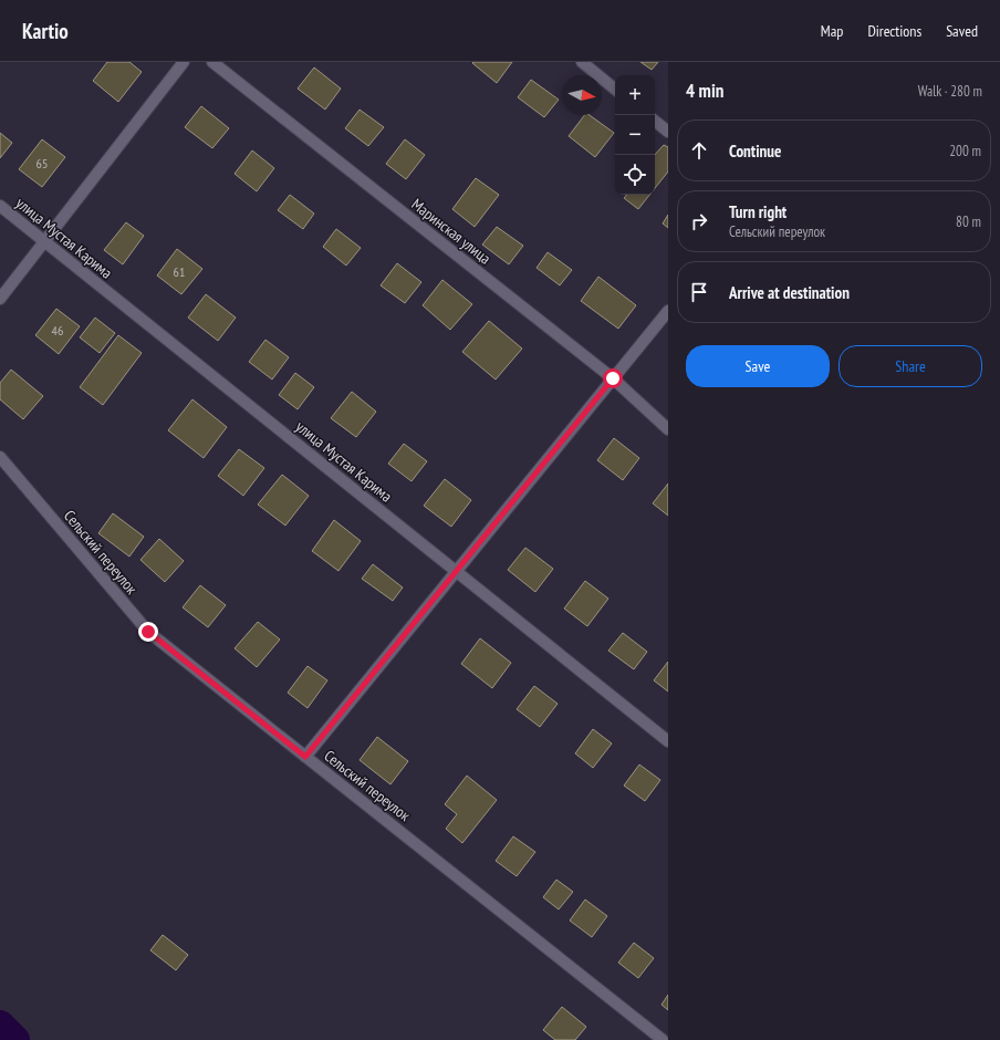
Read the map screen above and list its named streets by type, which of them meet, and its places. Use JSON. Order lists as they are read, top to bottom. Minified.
{"streets":{"street":["Маринская улица","улица Мустая Карима","Сельский переулок"]},"house_numbers":["65","61","46"],"north":"right","page":{"header":"Kartio","nav":["Map","Directions","Saved"],"heading":["4 min","Walk · 280 m"],"map_buttons":["+","−"],"list":[["Continue","200 m"],["Turn right","Сельский переулок","80 m"],"Arrive at destination"],"buttons":["Save","Share"]}}
